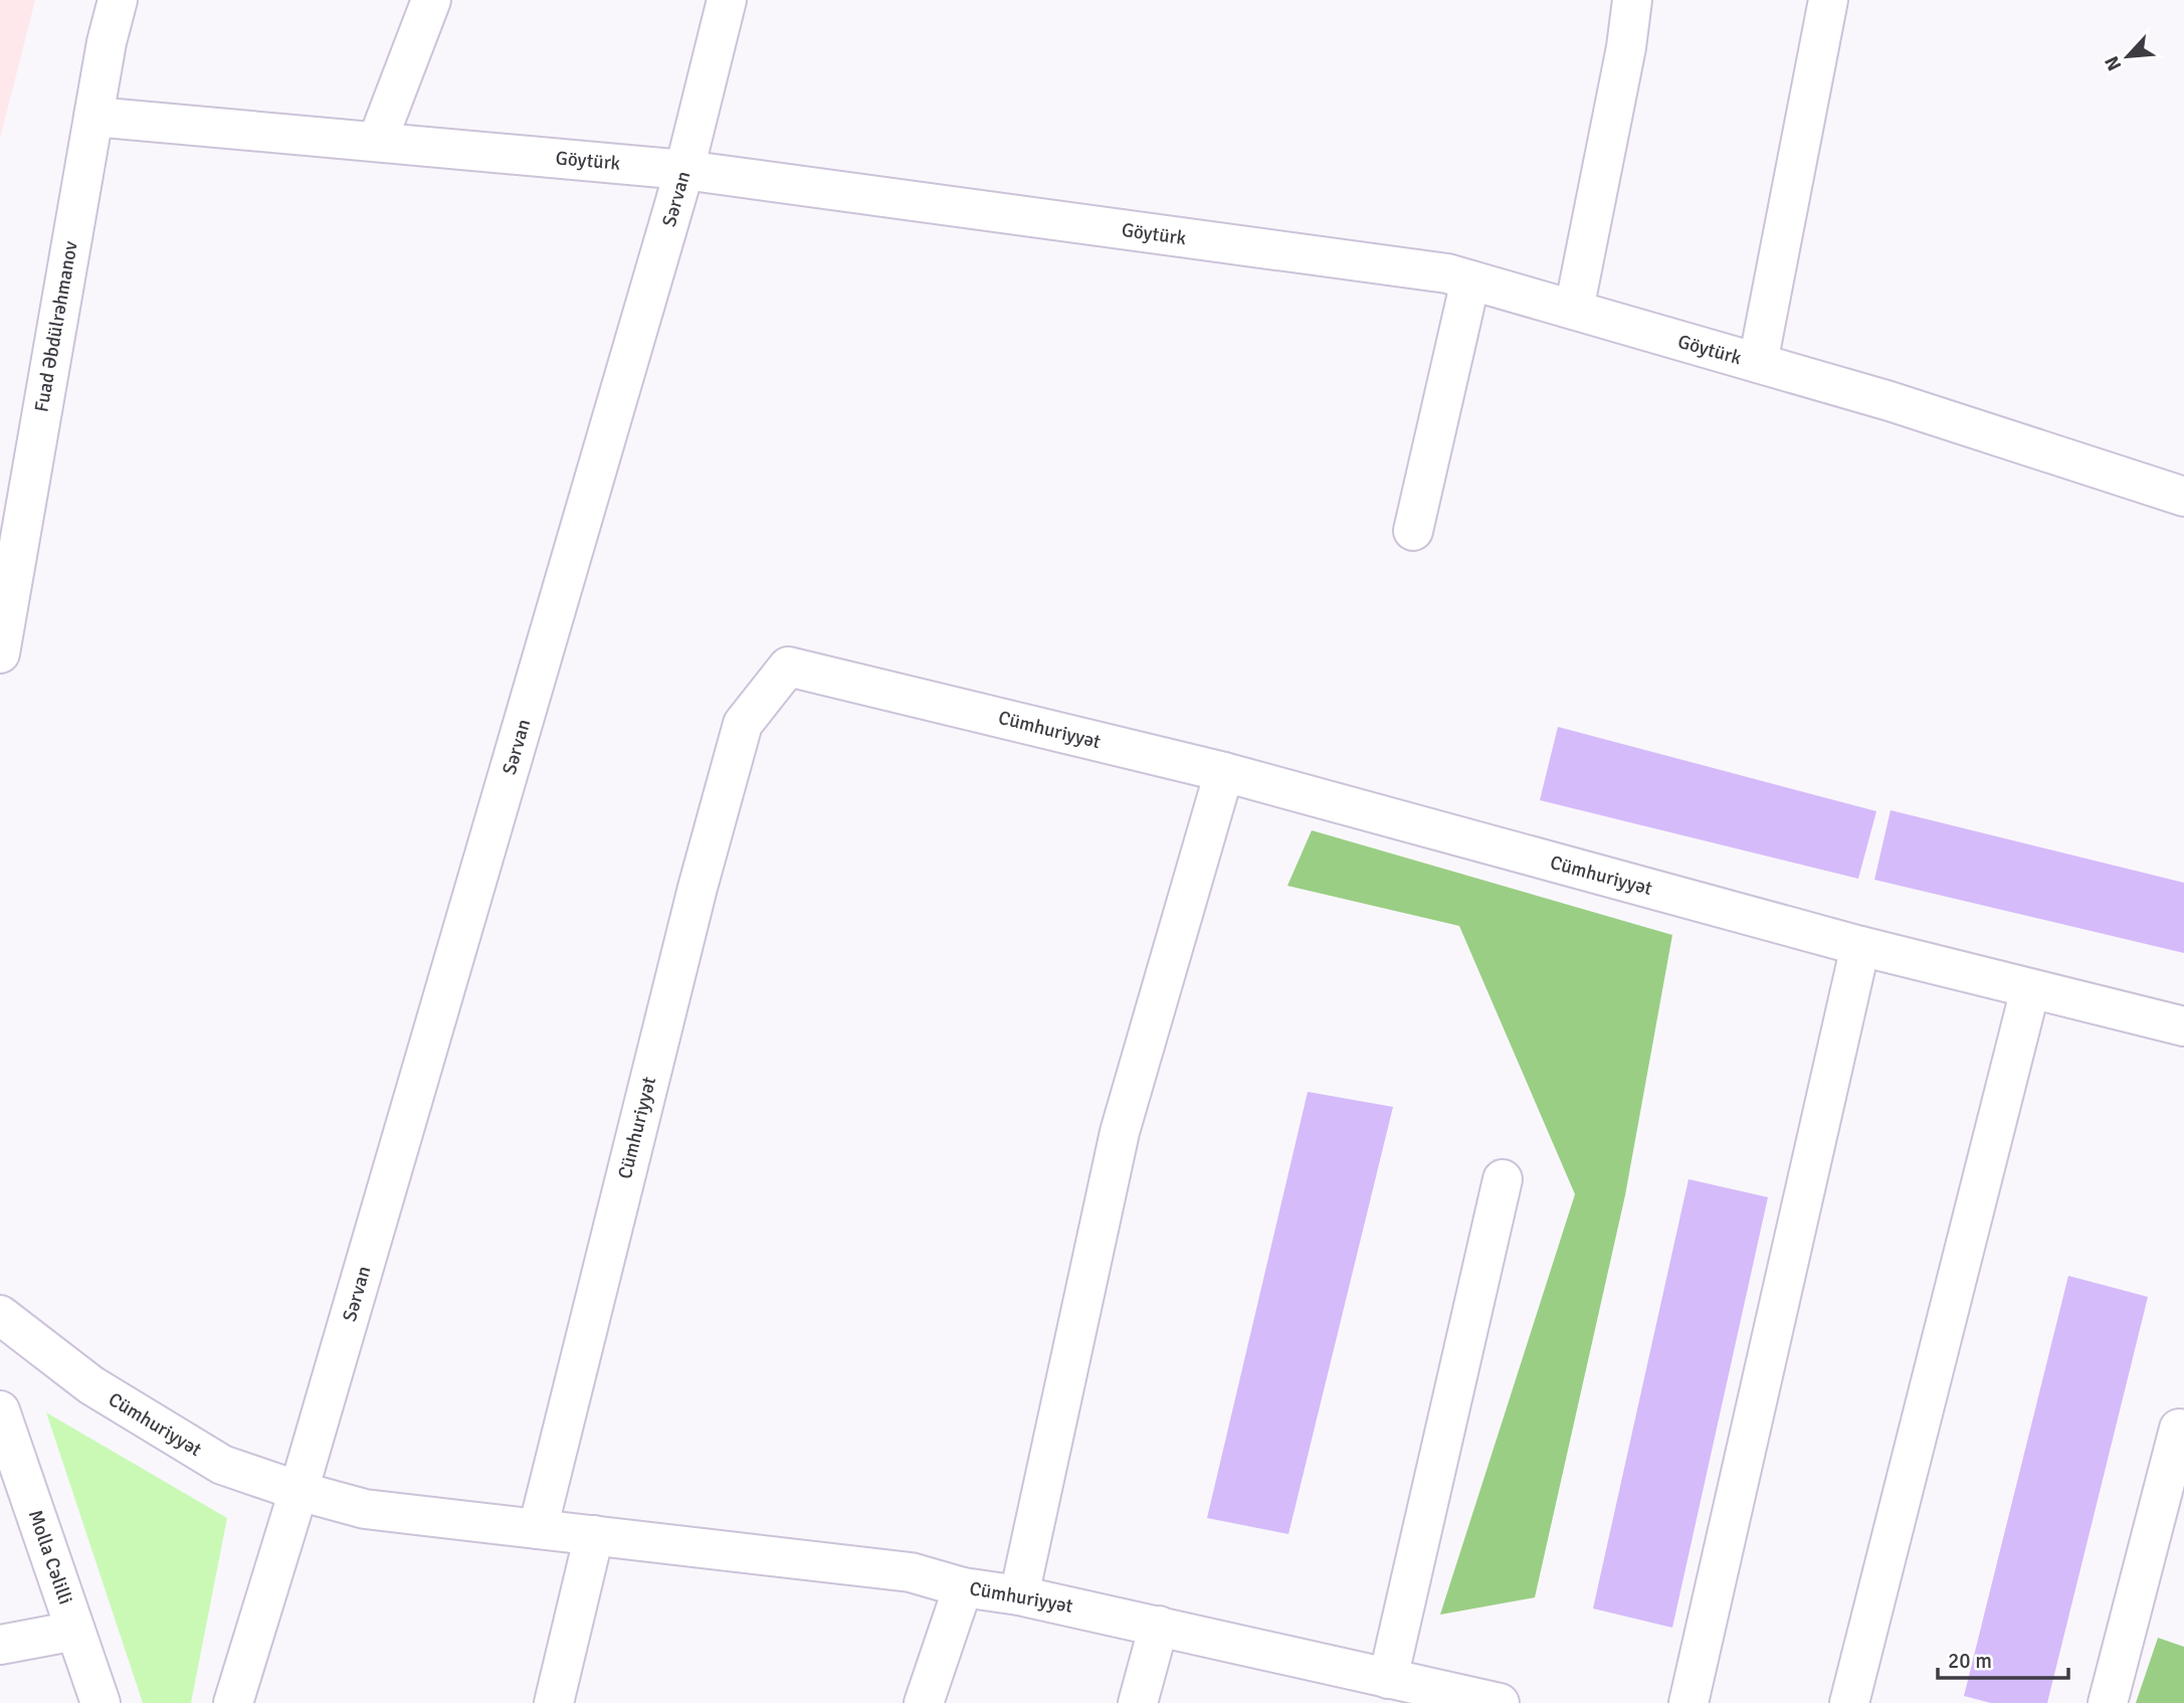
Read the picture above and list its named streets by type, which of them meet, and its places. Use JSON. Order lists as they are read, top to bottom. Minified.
{"streets":{"street":["Göytürk","Sərvan","Fuad Əbdülrəhmanov","Cümhuriyyət","Molla Cəlilli"]},"crossings":[["Göytürk","Sərvan"],["Göytürk","Fuad Əbdülrəhmanov"],["Sərvan","Cümhuriyyət"]],"scale_bar":"20 m","north":"bottom left"}
